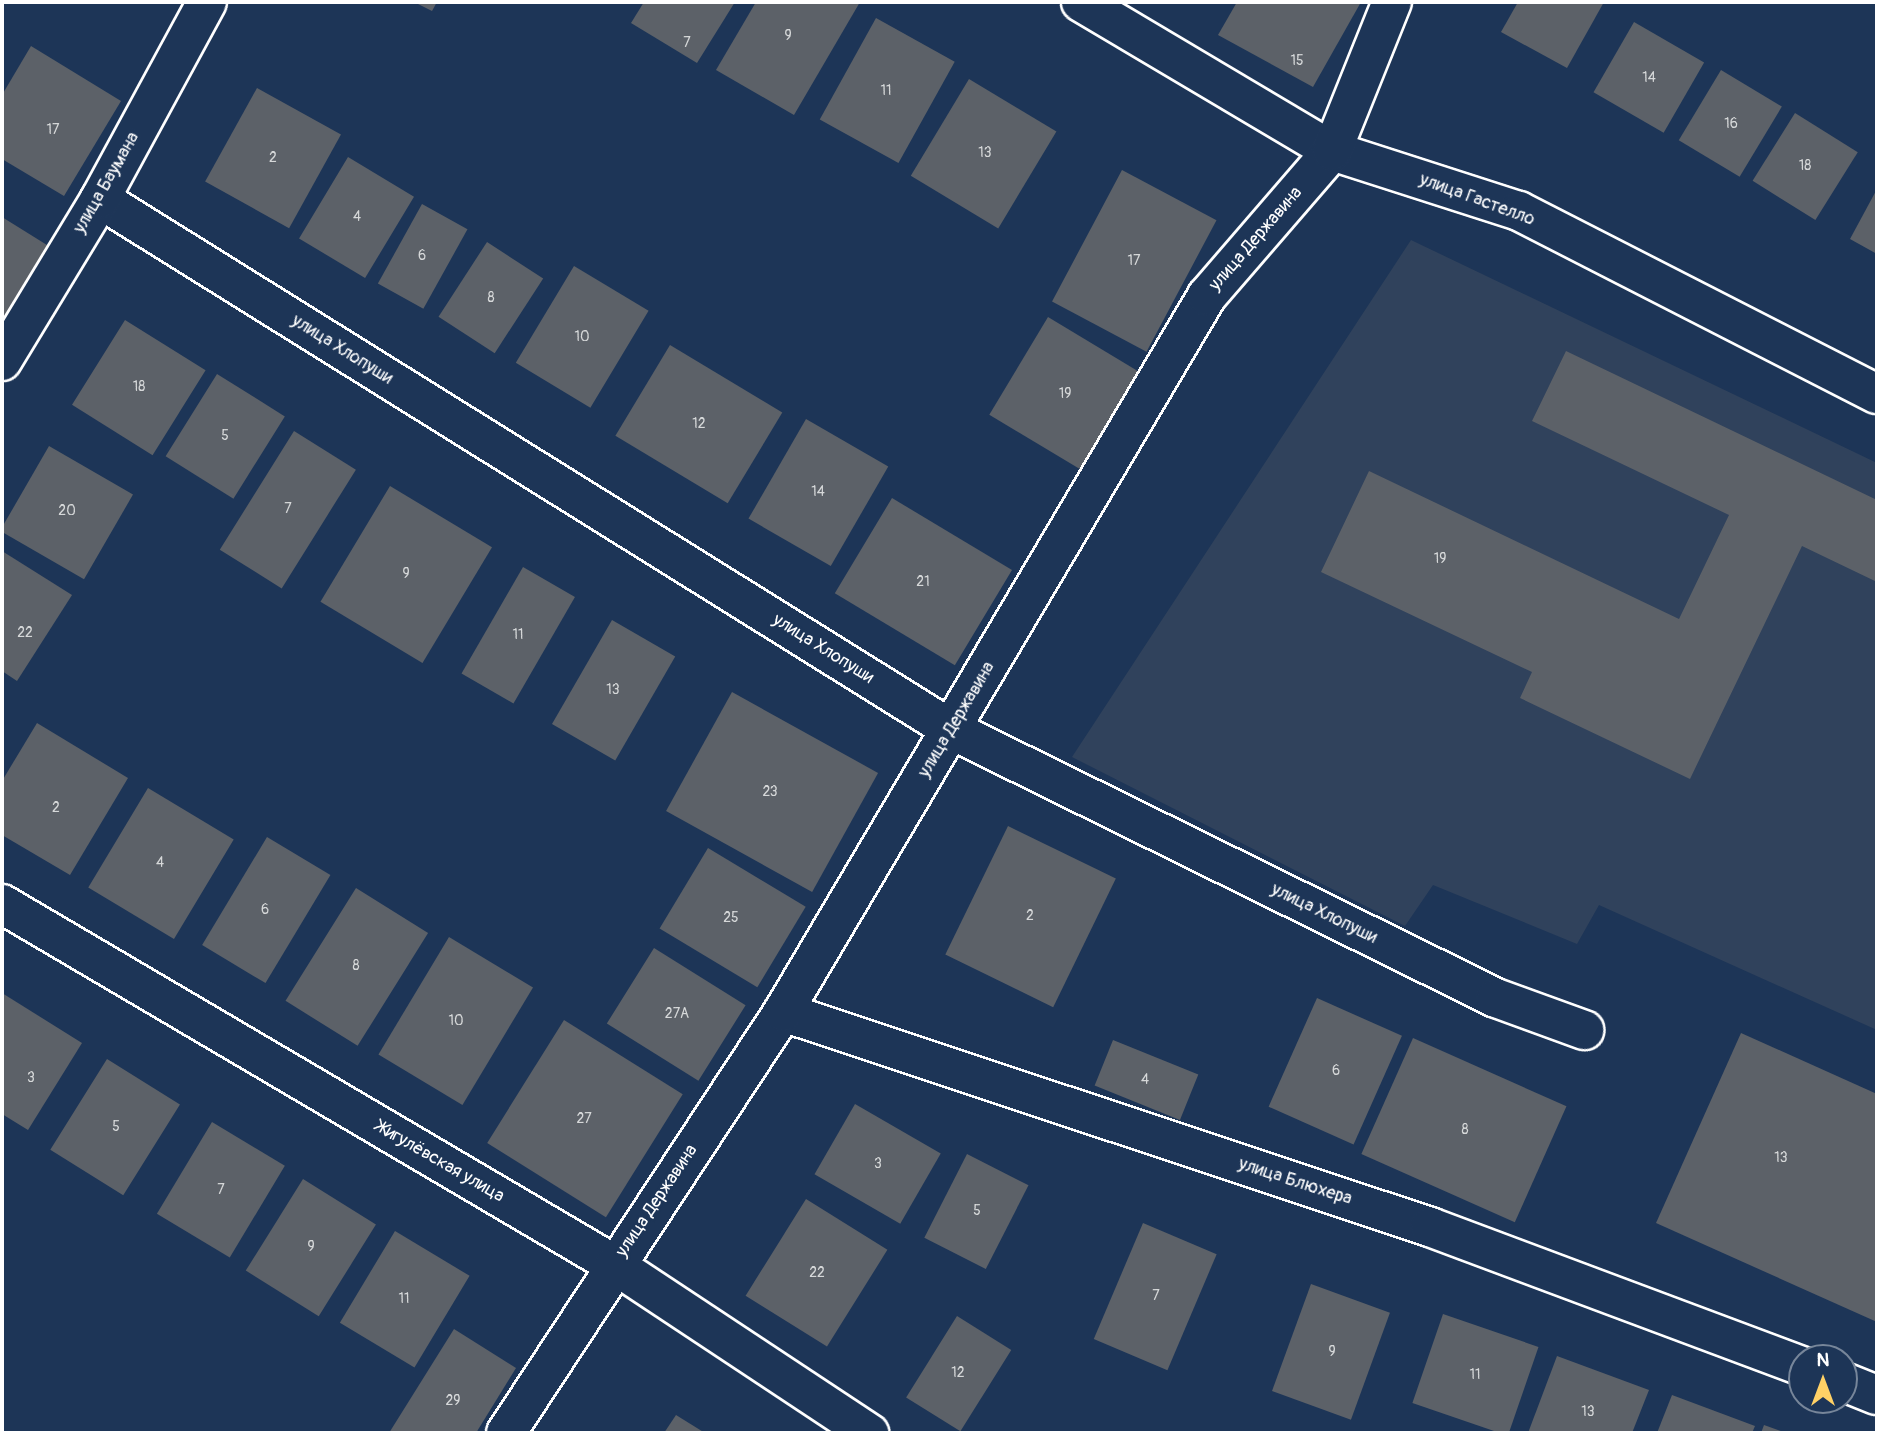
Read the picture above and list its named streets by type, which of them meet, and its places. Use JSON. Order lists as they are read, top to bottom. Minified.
{"streets":{"street":["улица Баумана","улица Гастелло","улица Державина","улица Хлопуши","Жигулёвская улица","улица Блюхера"]},"crossings":[["улица Баумана","улица Хлопуши"],["улица Гастелло","улица Державина"],["улица Державина","улица Хлопуши"],["улица Державина","Жигулёвская улица"],["улица Державина","улица Блюхера"]],"house_numbers":["9","7","15","14","11","16","17","13","2","18","4","6","17","8","10","18","19","12","5","14","7","20","19","9","21","22","11","13","23","2","4","6","2","25","8","27А","10","6","3","4","27","5","8","13","3","7","5","9","22","7","11","9","12","11","29","13"],"north":"top"}
